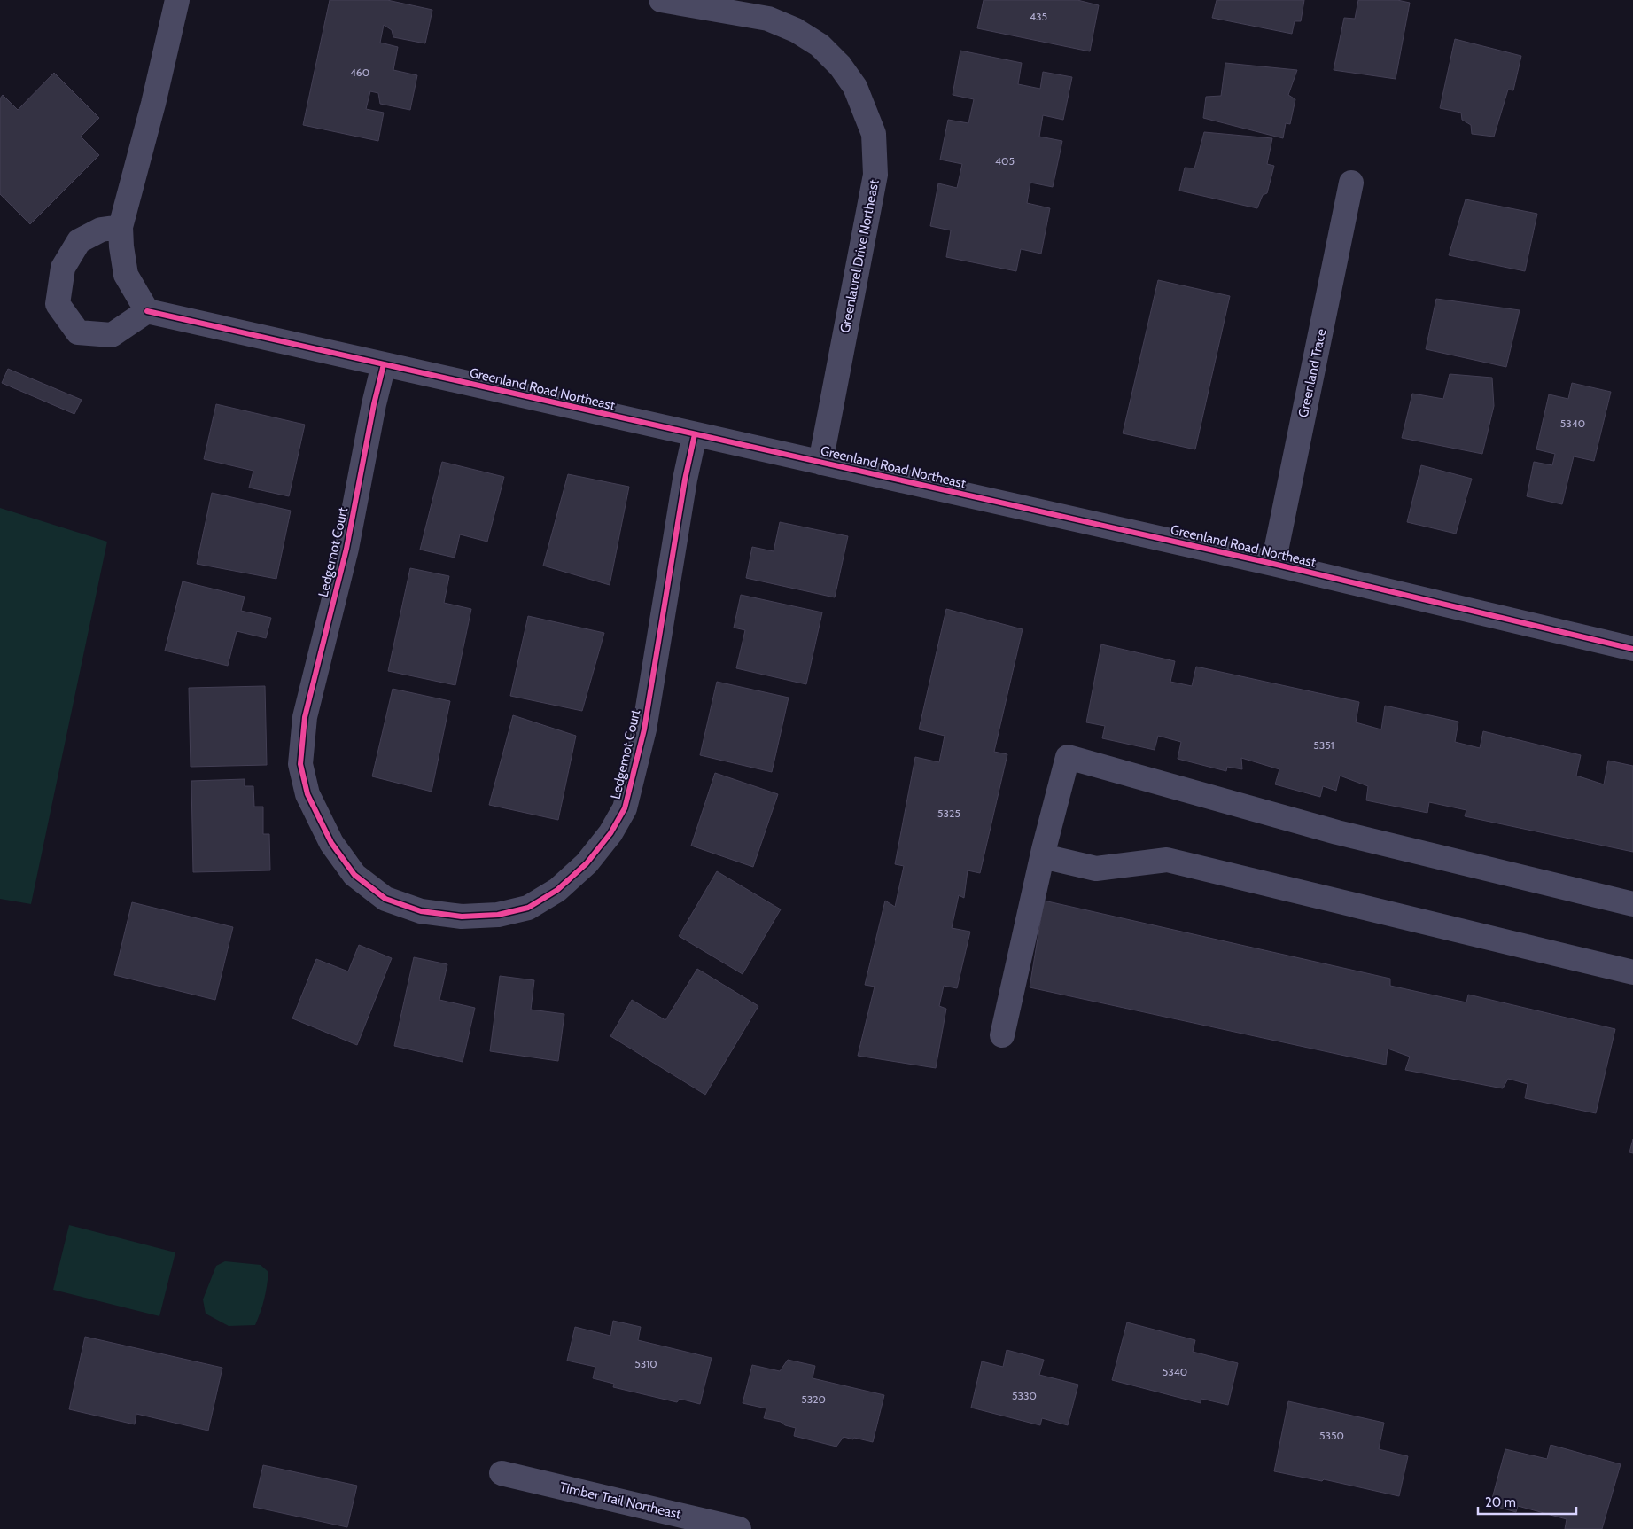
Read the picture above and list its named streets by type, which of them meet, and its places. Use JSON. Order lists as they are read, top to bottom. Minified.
{"streets":{"street":["Greenlaurel Drive Northeast","Greenland Trace","Greenland Road Northeast","Ledgemot Court","Timber Trail Northeast"]},"crossings":[["Greenlaurel Drive Northeast","Greenland Road Northeast"],["Greenland Trace","Greenland Road Northeast"],["Greenland Road Northeast","Ledgemot Court"]],"house_numbers":["435","460","405","5340","5351","5325","5310","5340","5330","5320","5350"],"scale_bar":"20 m"}
